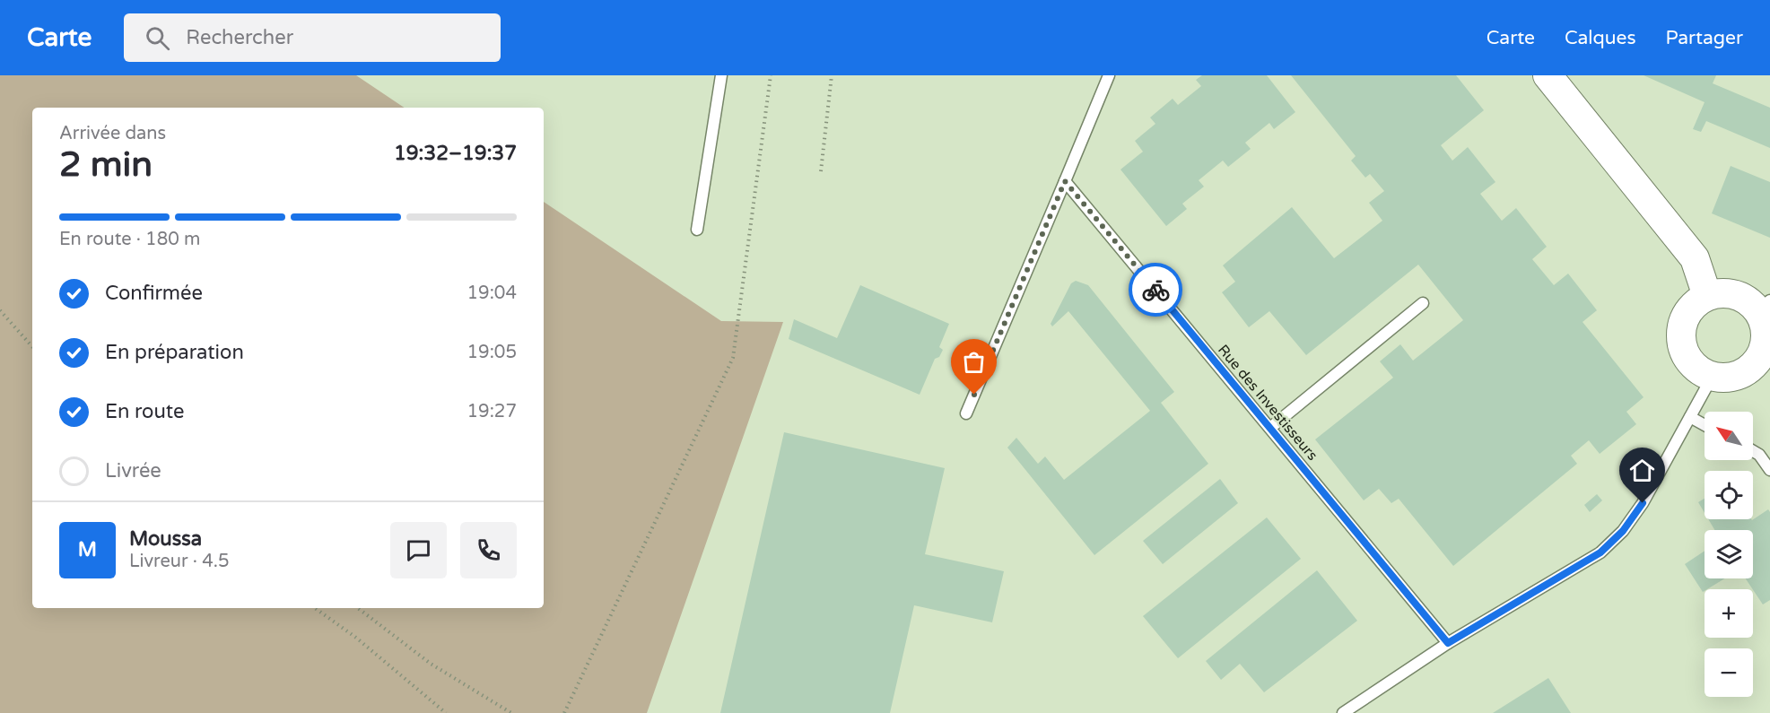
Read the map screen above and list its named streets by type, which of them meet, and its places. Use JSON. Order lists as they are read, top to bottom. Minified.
{"streets":{"lane":["Rue des Investisseurs"]},"north":"top left","page":{"header":"Carte","search":"Rechercher","nav":["Carte","Calques","Partager"],"heading":["2 min","Arrivée dans","19:32–19:37"],"panel":["Moussa","Livreur · 4.5"],"bar":"En route · 180 m","list":[["Confirmée","19:04"],["En préparation","19:05"],["En route","19:27"],"Livrée"],"map_buttons":["+","−"],"round":"M"}}
